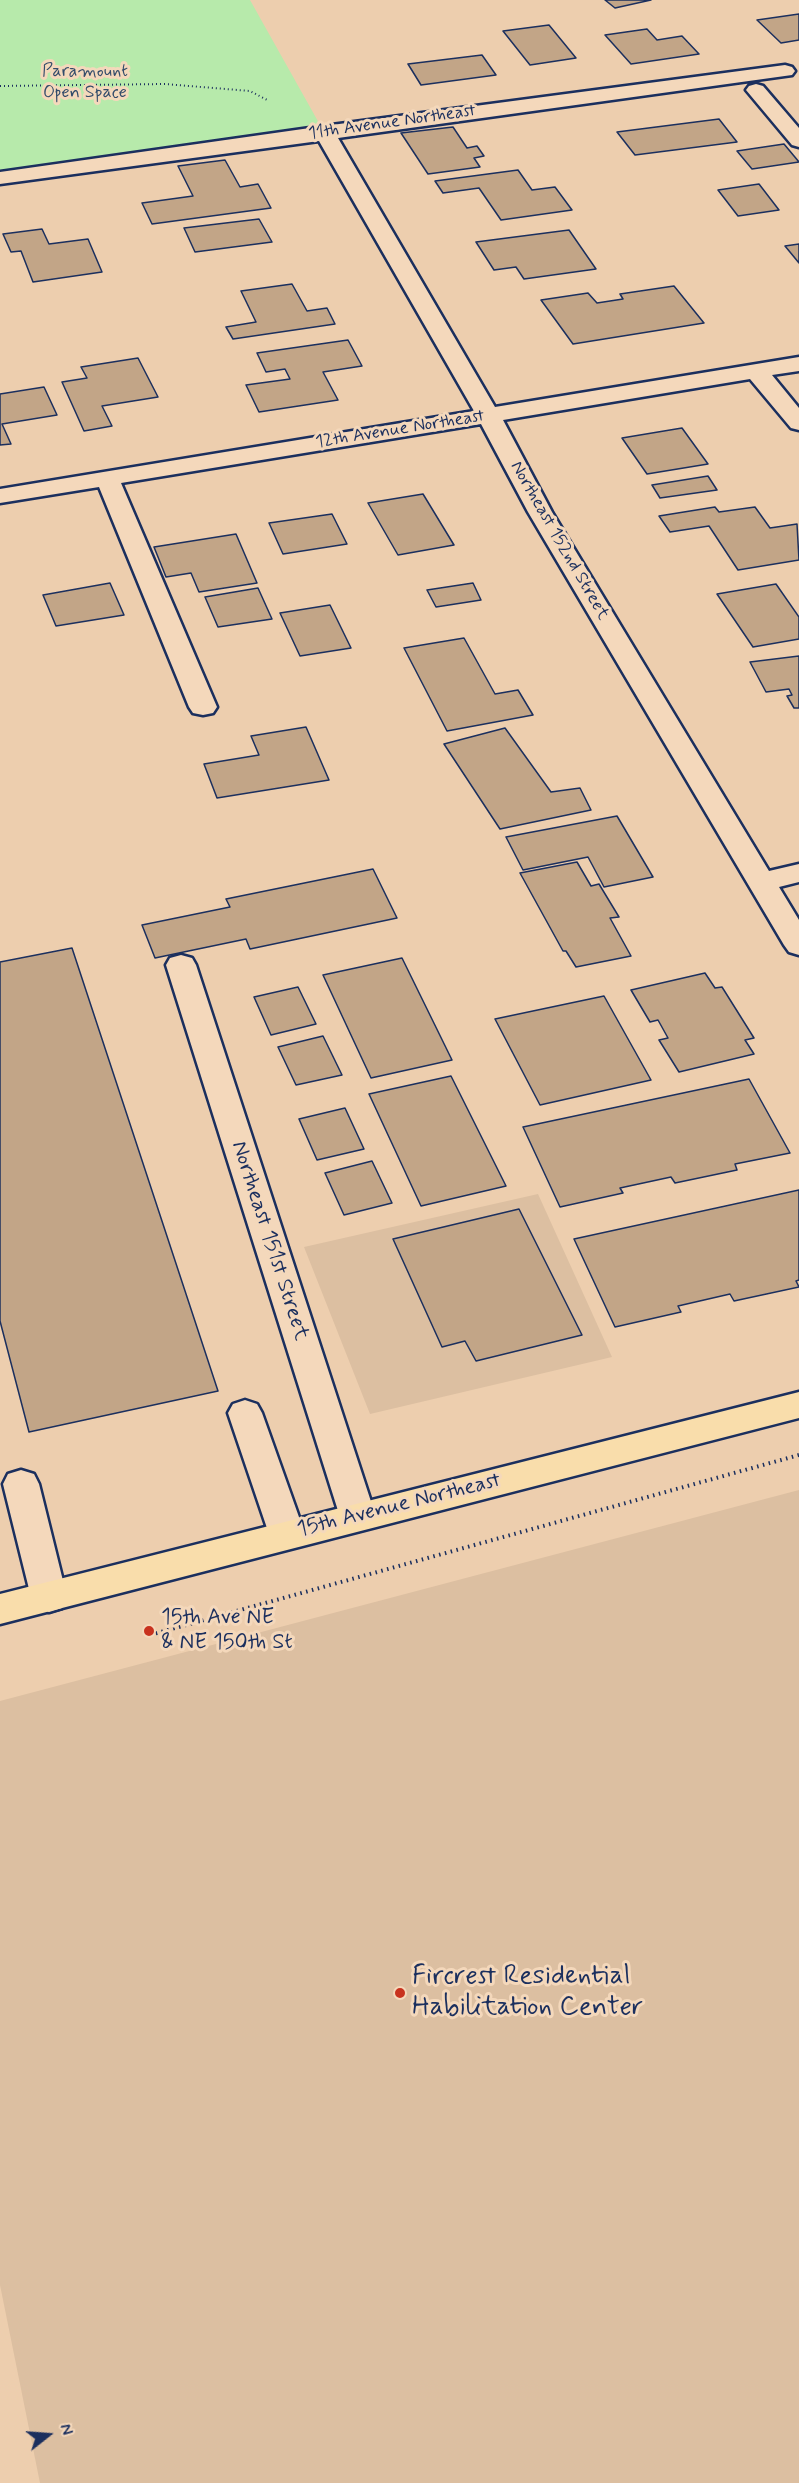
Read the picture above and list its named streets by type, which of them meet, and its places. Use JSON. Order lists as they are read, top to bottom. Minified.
{"streets":{"main road":["15th Avenue Northeast"],"street":["11th Avenue Northeast","12th Avenue Northeast","Northeast 152nd Street","Northeast 151st Street"]},"crossings":[["11th Avenue Northeast","Northeast 152nd Street"],["12th Avenue Northeast","Northeast 152nd Street"],["Northeast 151st Street","15th Avenue Northeast"]],"parks":["Paramount Open Space"],"places":["15th Ave NE & NE 150th St","Fircrest Residential Habilitation Center"],"north":"right"}
